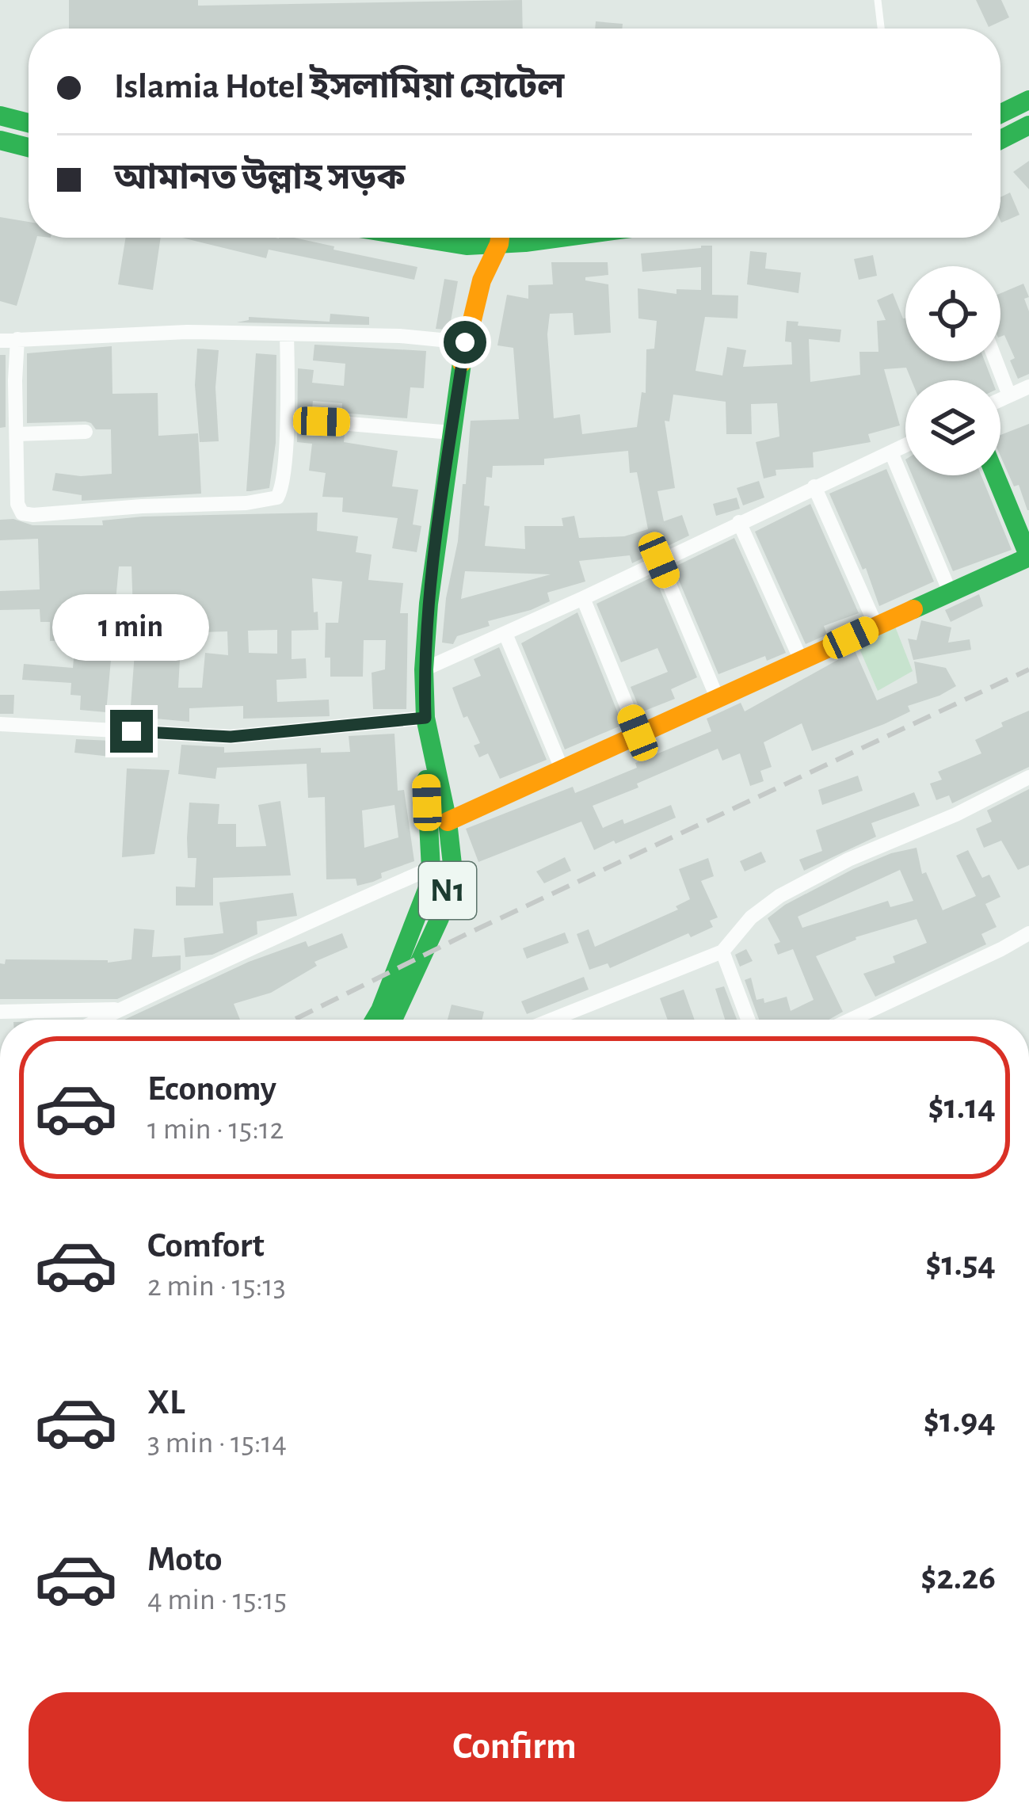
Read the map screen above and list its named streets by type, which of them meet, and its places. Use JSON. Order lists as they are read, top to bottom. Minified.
{"streets":{"main road":["N1"]},"page":{"banner":["Islamia Hotel ইসলামিয়া হোটেল","আমানত উল্লাহ সড়ক"],"bubble":"1 min","list":[{"name":"Economy","note":"1 min · 15:12","value":"$1.14"},{"name":"Comfort","note":"2 min · 15:13","value":"$1.54"},{"name":"XL","note":"3 min · 15:14","value":"$1.94"},{"name":"Moto","note":"4 min · 15:15","value":"$2.26"}],"buttons":"Confirm"}}
